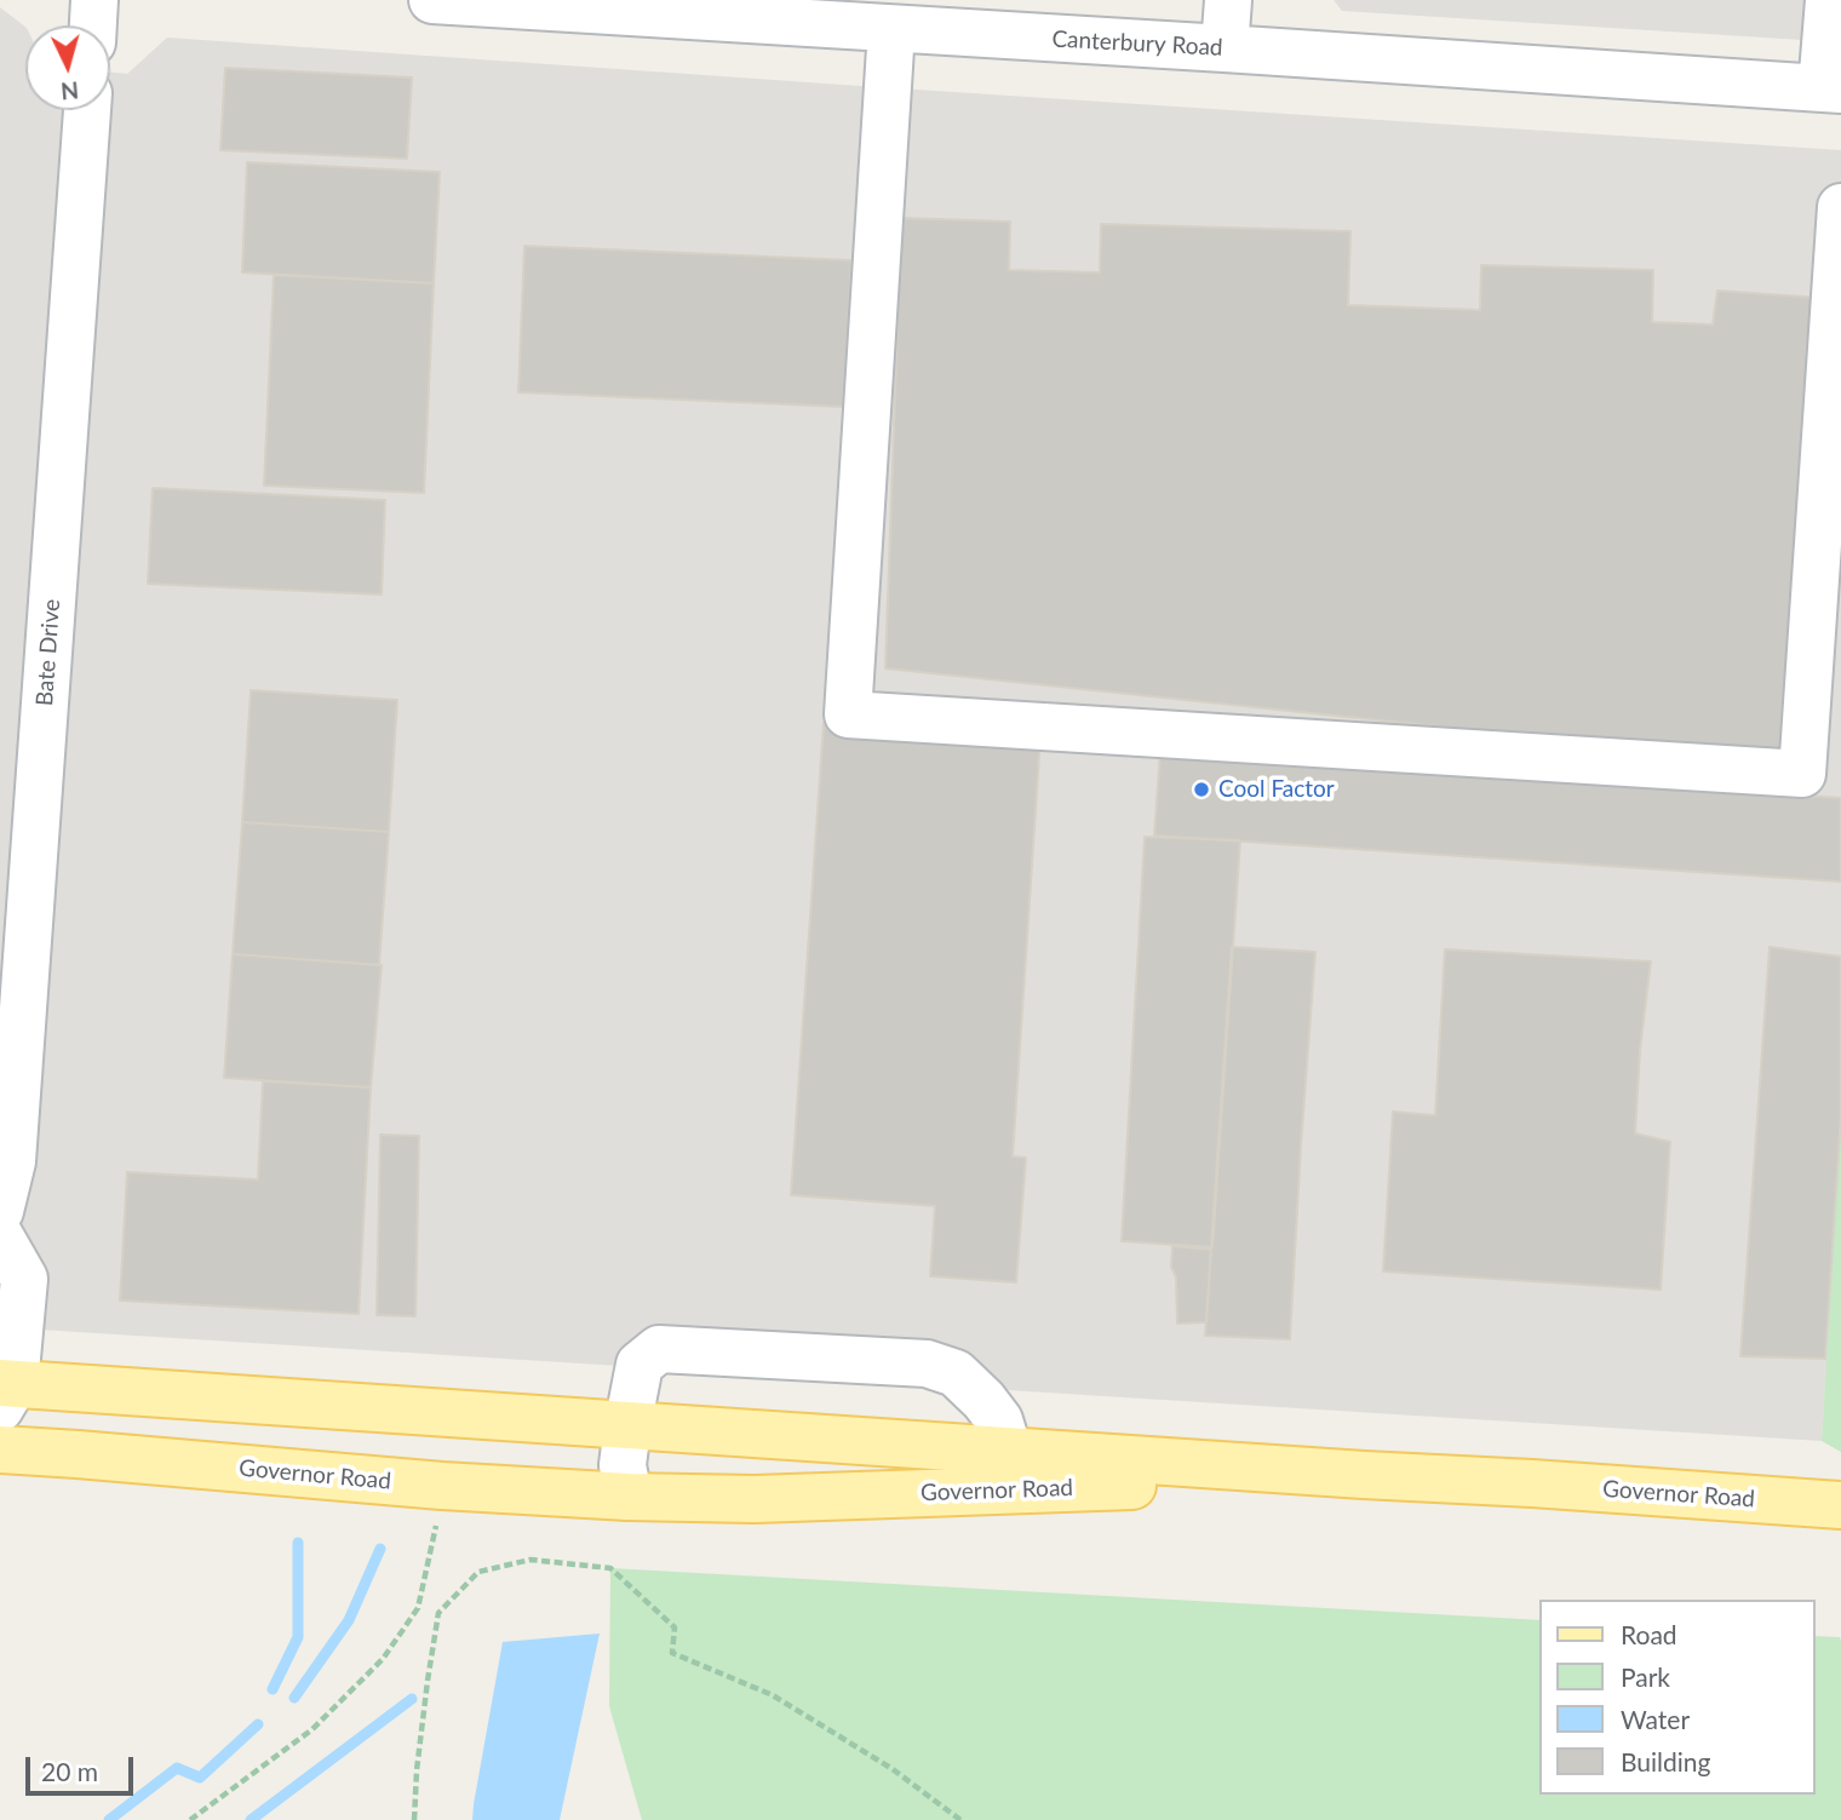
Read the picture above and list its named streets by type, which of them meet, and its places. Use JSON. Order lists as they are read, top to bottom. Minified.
{"streets":{"main road":["Governor Road"],"street":["Canterbury Road","Bate Drive"]},"places":["Cool Factor"],"legend":["Road","Park","Water","Building"],"scale_bar":"20 m","north":"bottom"}
